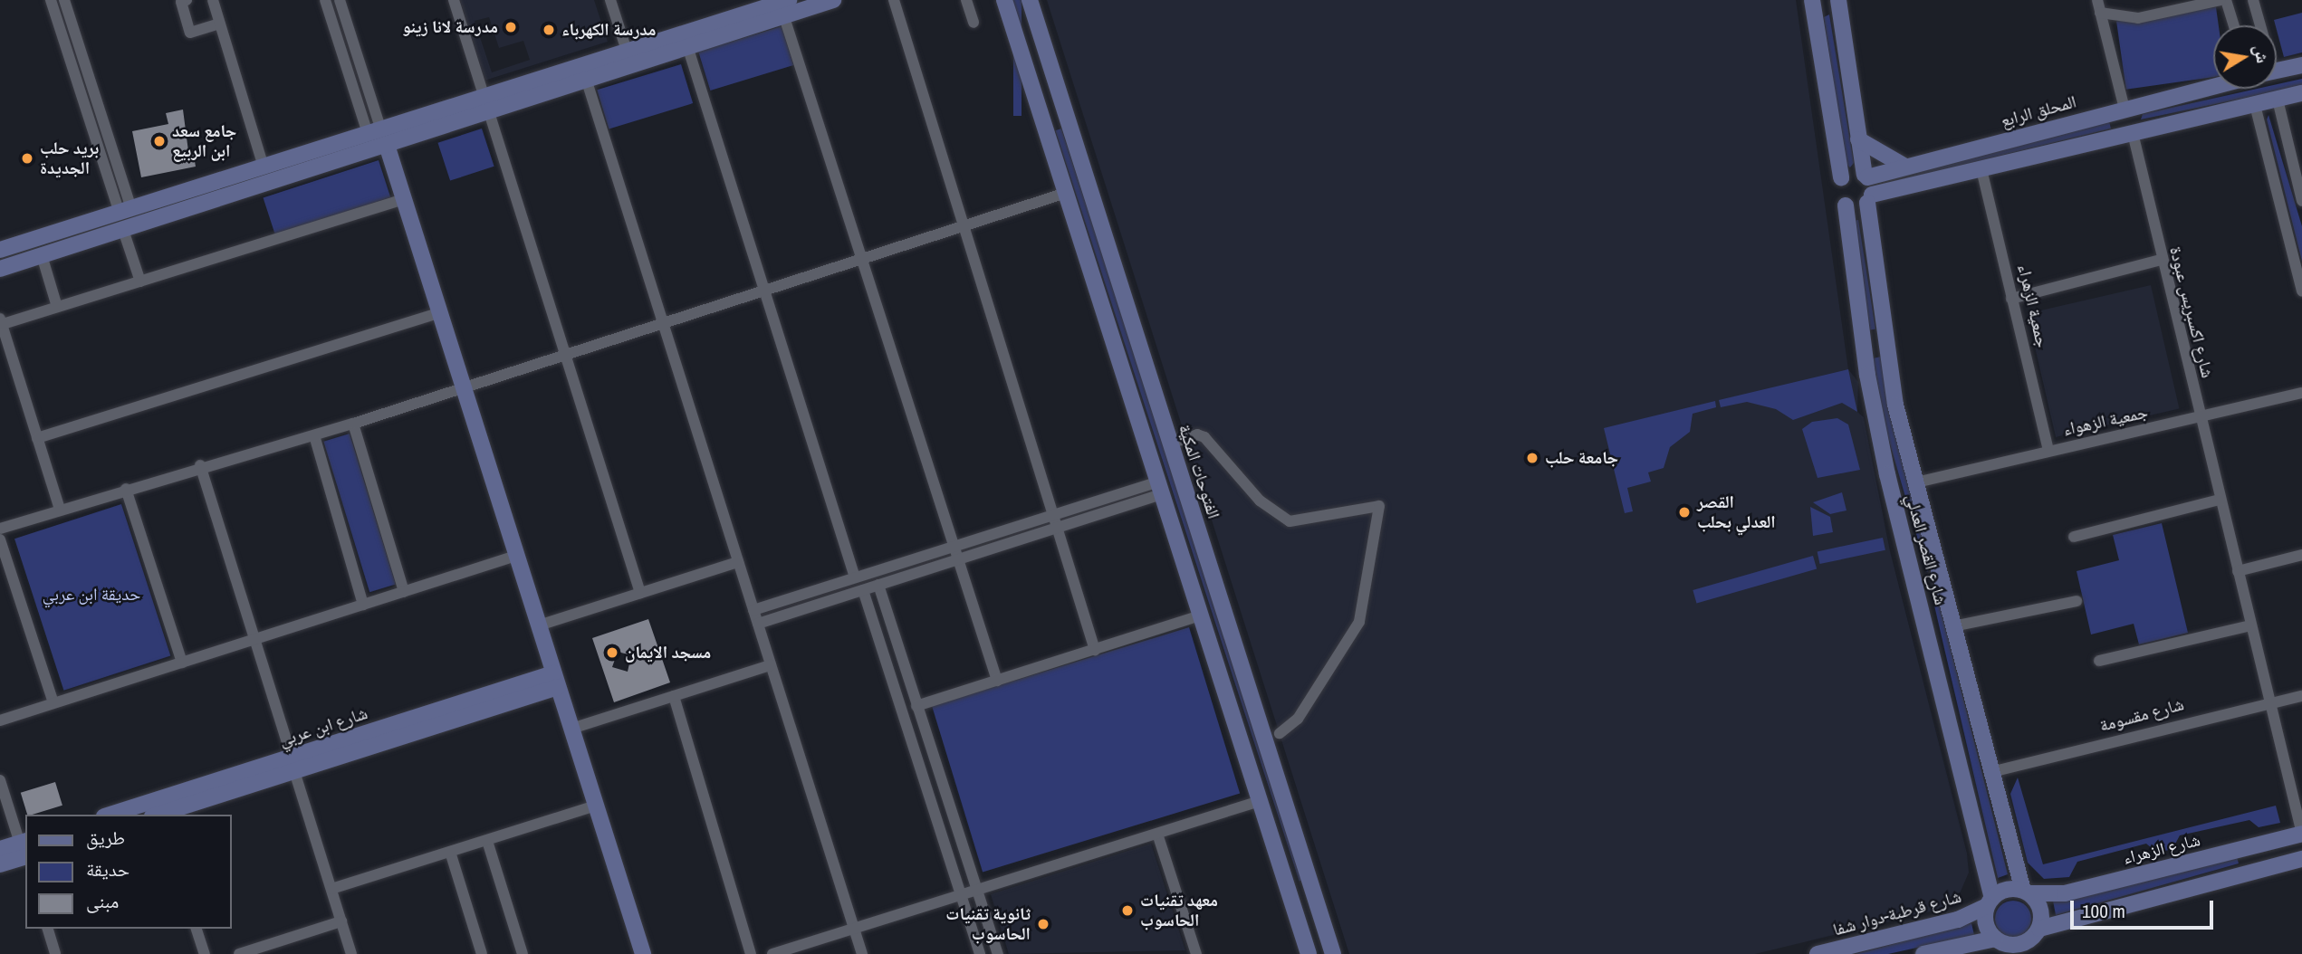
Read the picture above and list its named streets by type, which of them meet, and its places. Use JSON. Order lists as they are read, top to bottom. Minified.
{"streets":{"street":["المحلق الرابع","جمعية الزهراء","شارع اكسبريس عبودة","جمعية الزهواء","الفتوحات المكية","شارع القصر العدلي","شارع مقسومة","شارع ابن عربي","شارع الزهراء","شارع قرطبة-دوار شفا"]},"crossings":[["المحلق الرابع","شارع القصر العدلي"],["جمعية الزهراء","جمعية الزهواء"],["شارع اكسبريس عبودة","جمعية الزهواء"],["شارع اكسبريس عبودة","شارع مقسومة"],["شارع اكسبريس عبودة","شارع الزهراء"],["جمعية الزهواء","شارع القصر العدلي"],["شارع القصر العدلي","شارع مقسومة"],["شارع القصر العدلي","شارع الزهراء"],["شارع القصر العدلي","شارع قرطبة-دوار شفا"],["شارع الزهراء","شارع قرطبة-دوار شفا"]],"parks":["حديقة ابن عربي"],"places":["مدرسة لانا زينو","مدرسة الكهرباء","جامع سعد ابن الربيع","بريد حلب الجديدة","جامعة حلب","القصر العدلي بحلب","مسجد الايمان","معهد تقنيات الحاسوب","ثانوية تقنيات الحاسوب"],"legend":["طريق","حديقة","مبنى"],"scale_bar":"100 m","north":"right"}
